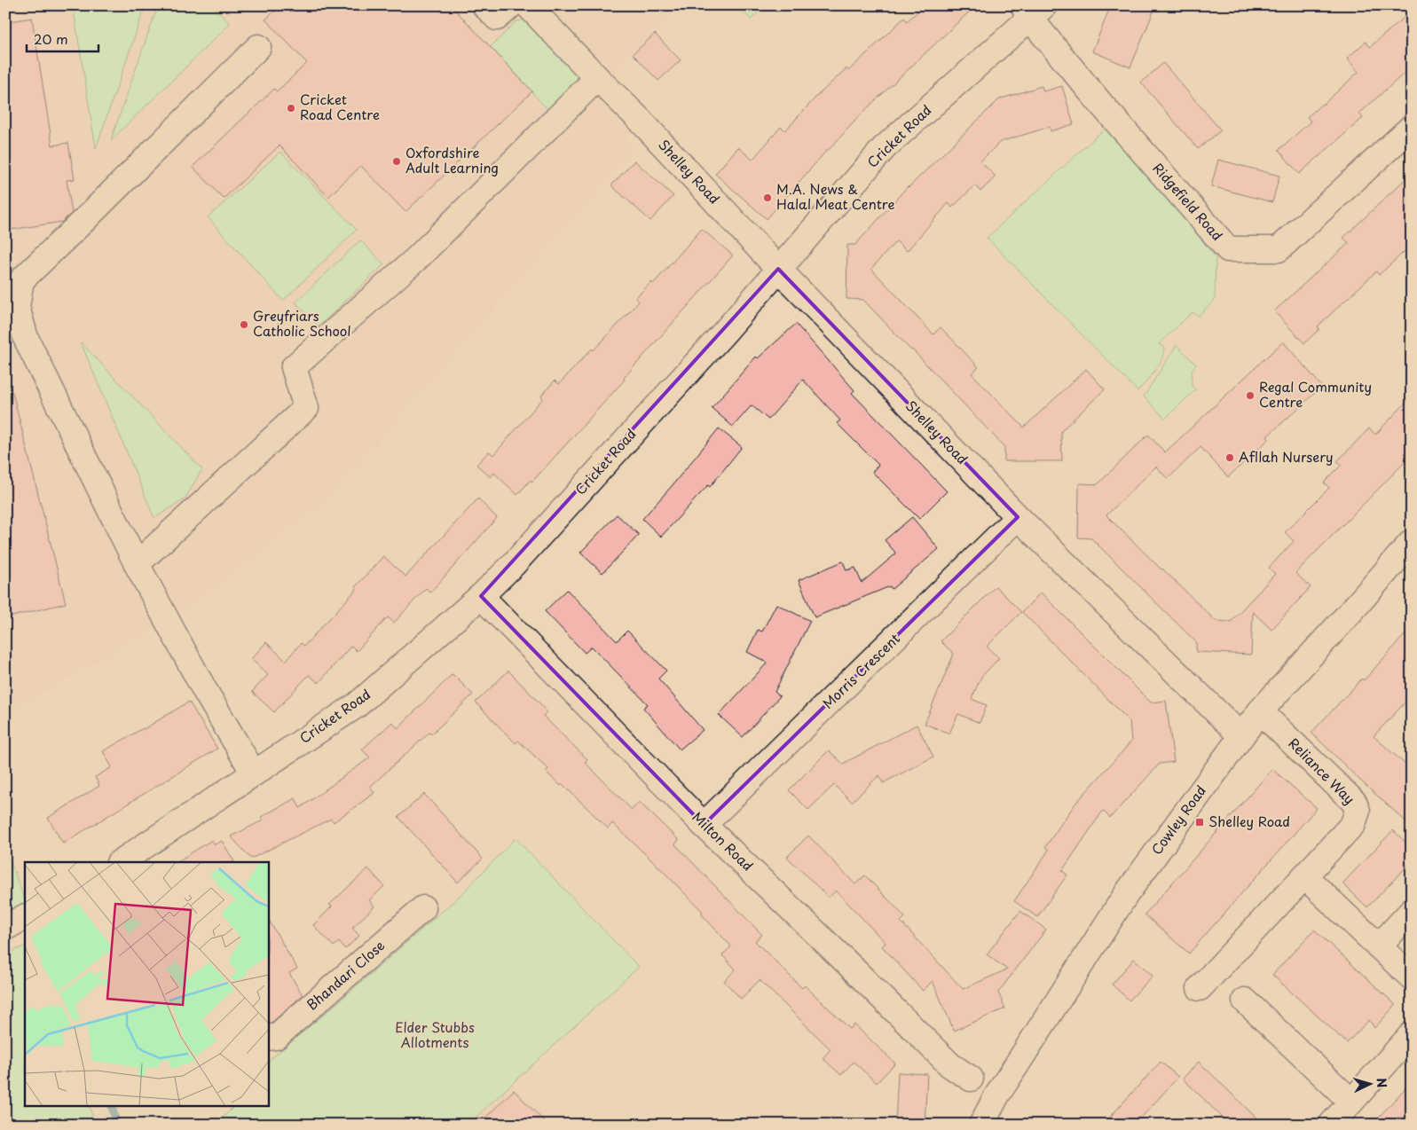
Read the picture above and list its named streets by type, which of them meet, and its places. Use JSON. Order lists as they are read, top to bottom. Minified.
{"streets":{"street":["Cricket Road","Shelley Road","Ridgefield Road","Morris Crescent","Reliance Way","Cowley Road","Milton Road","Bhandari Close"]},"crossings":[["Cricket Road","Shelley Road"],["Cricket Road","Ridgefield Road"],["Cricket Road","Milton Road"],["Shelley Road","Morris Crescent"],["Shelley Road","Cowley Road"],["Morris Crescent","Milton Road"],["Reliance Way","Cowley Road"]],"parks":["Elder Stubbs Allotments"],"places":{"other":["Cricket Road Centre","Oxfordshire Adult Learning","M.A. News & Halal Meat Centre","Greyfriars Catholic School","Regal Community Centre","Afllah Nursery"],"transit":["Shelley Road"]},"scale_bar":"20 m","north":"right"}
